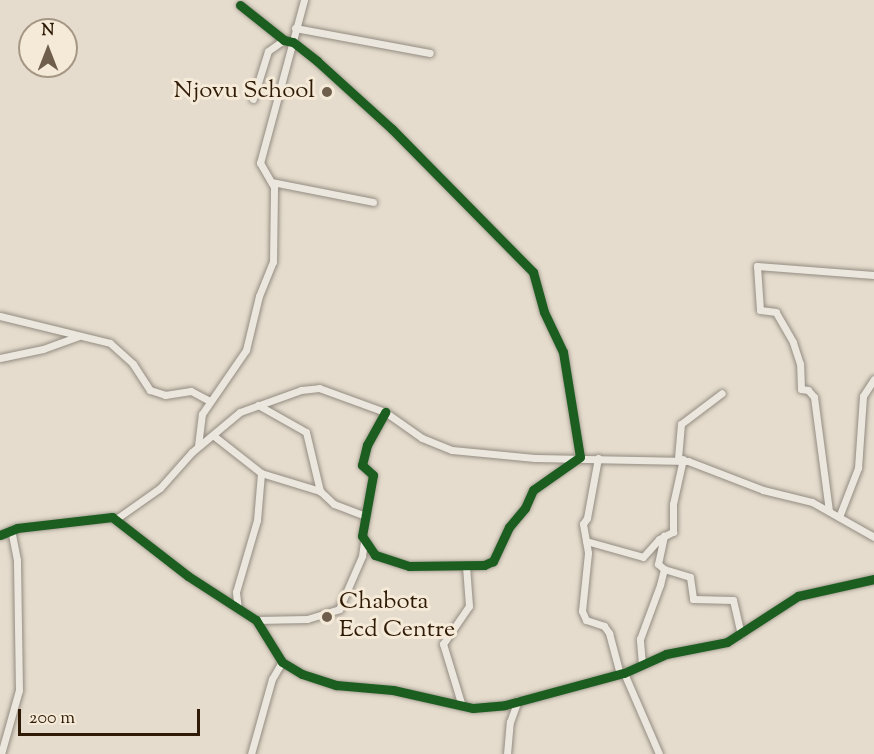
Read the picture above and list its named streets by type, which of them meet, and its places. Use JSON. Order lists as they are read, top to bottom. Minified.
{"places":["Njovu School","Chabota Ecd Centre"],"scale_bar":"200 m","north":"top"}
